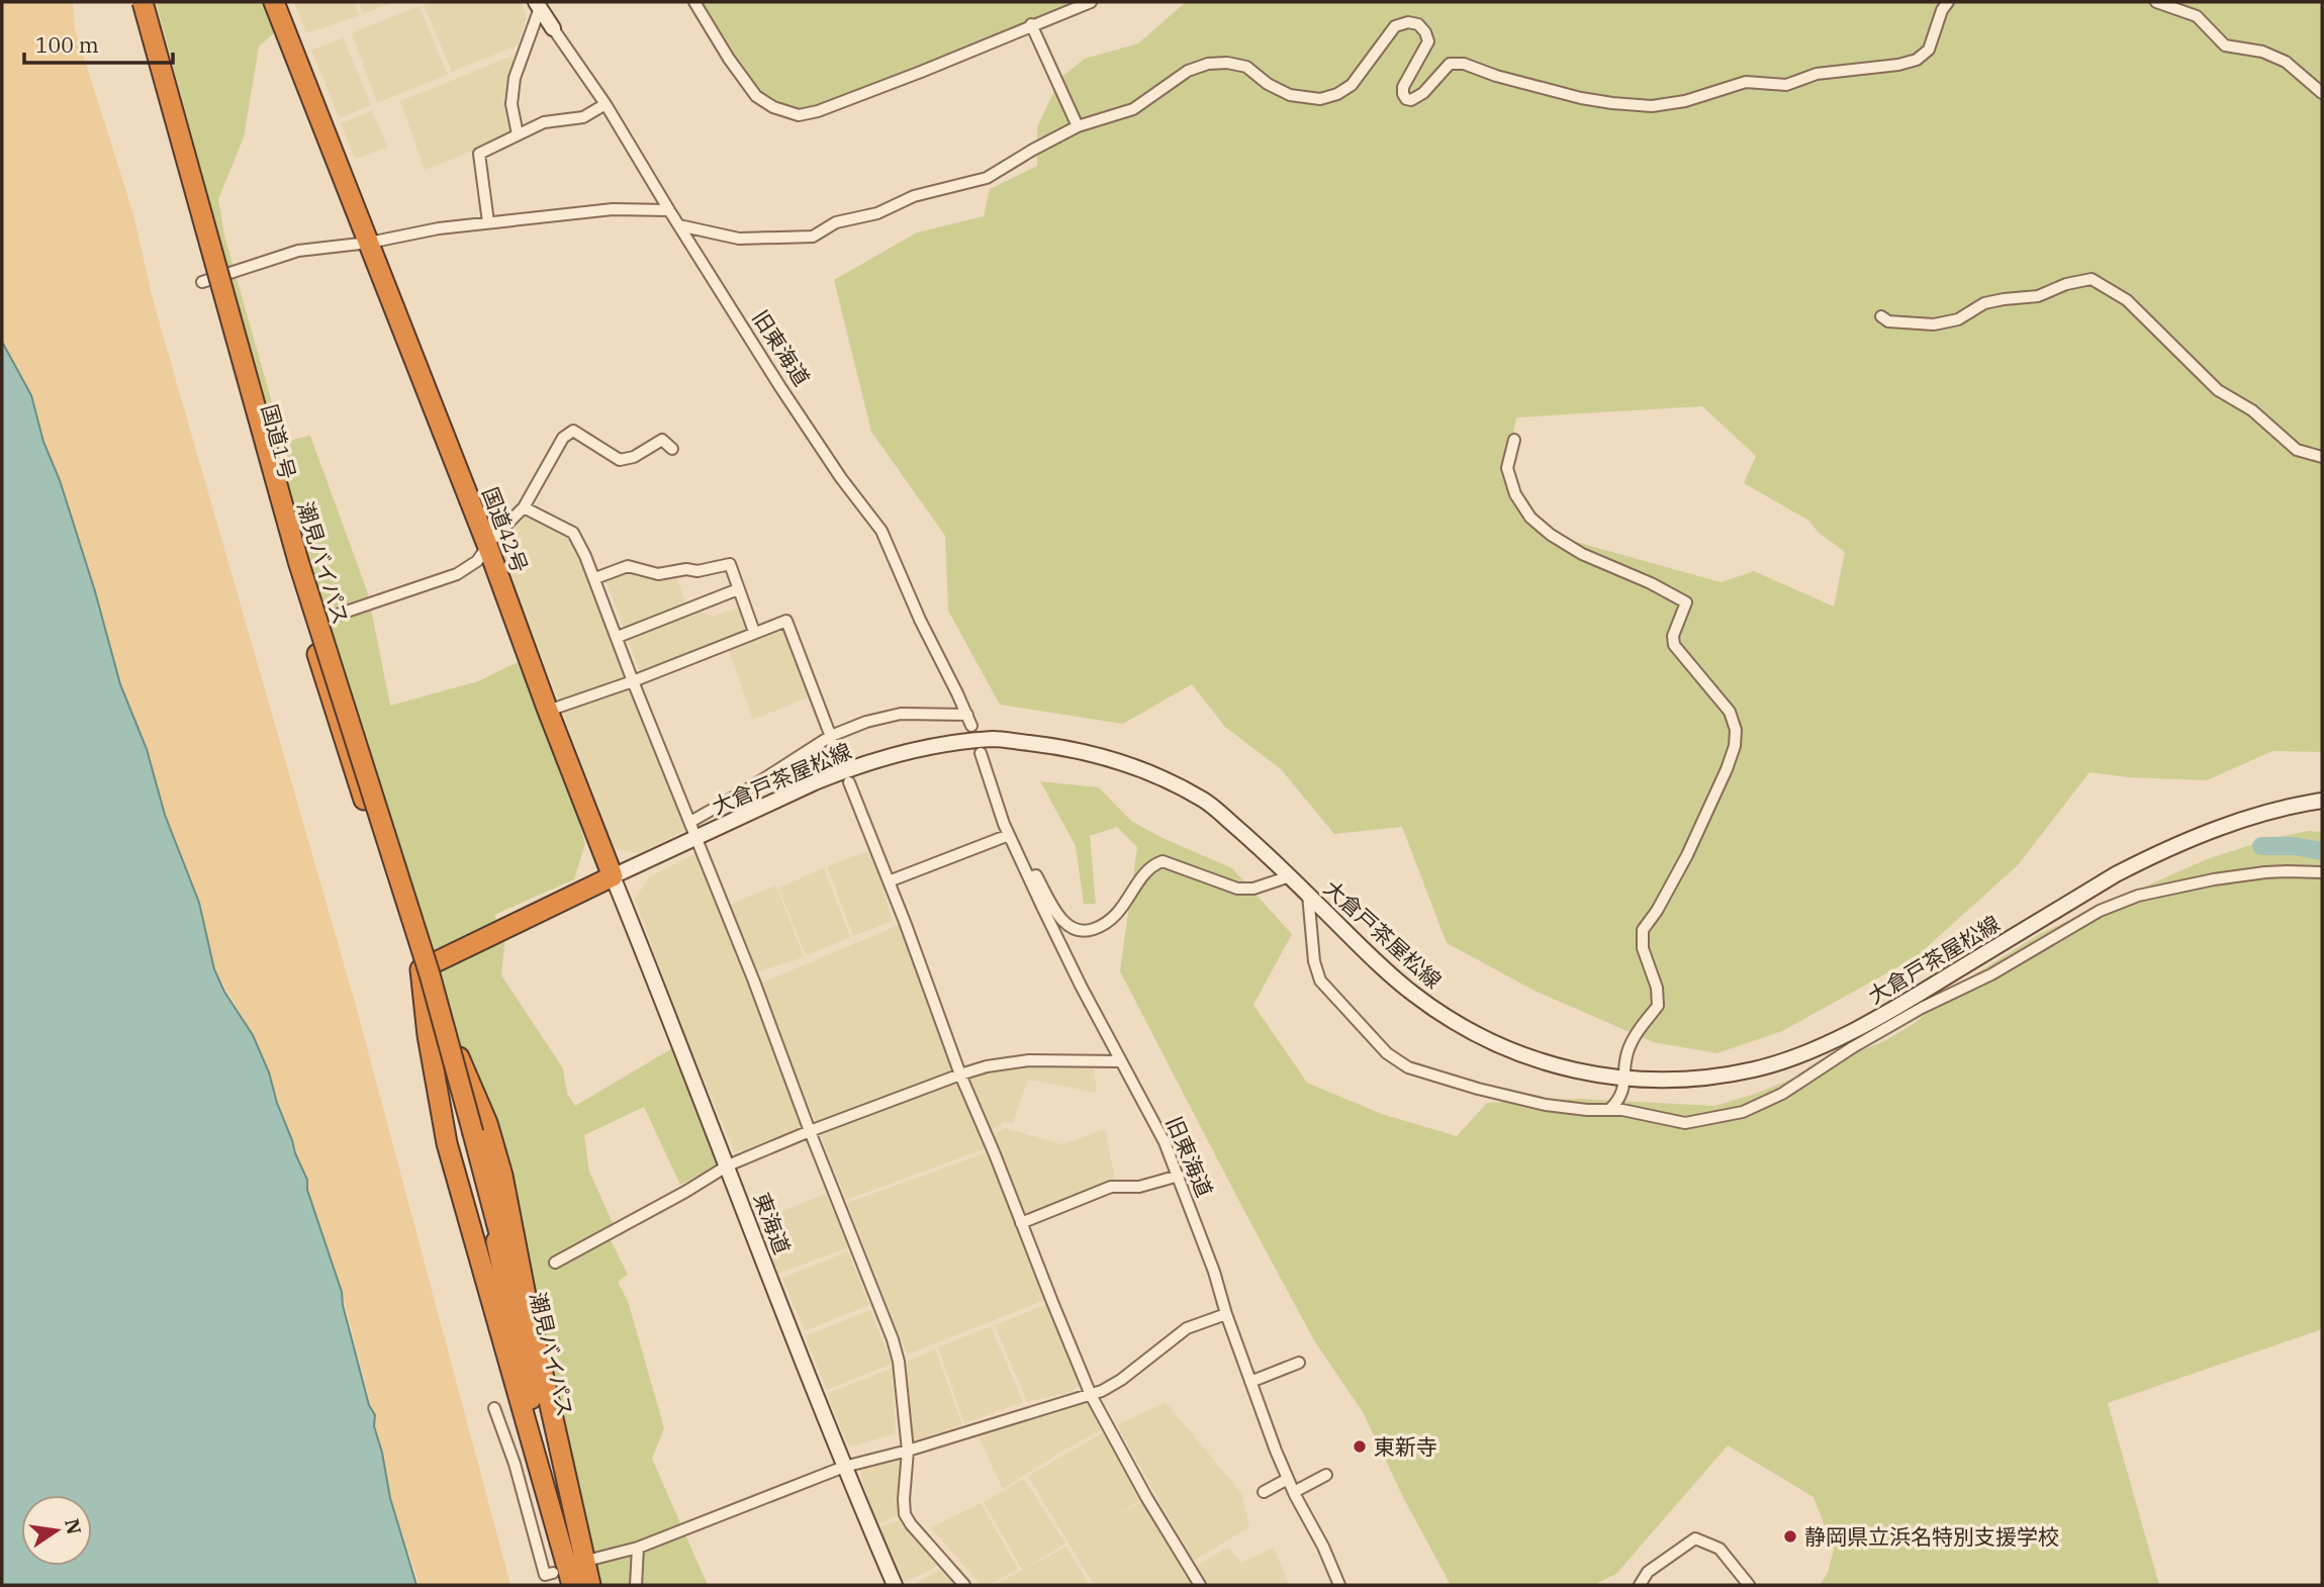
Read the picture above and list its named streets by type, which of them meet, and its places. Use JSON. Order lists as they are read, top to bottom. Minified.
{"streets":{"highway":["国道1号","国道42号","潮見バイパス"],"street":["旧東海道","大倉戸茶屋松線","東海道"]},"crossings":[["国道42号","大倉戸茶屋松線"],["国道42号","東海道"],["大倉戸茶屋松線","東海道"]],"places":["東新寺","静岡県立浜名特別支援学校"],"scale_bar":"100 m","north":"right"}
